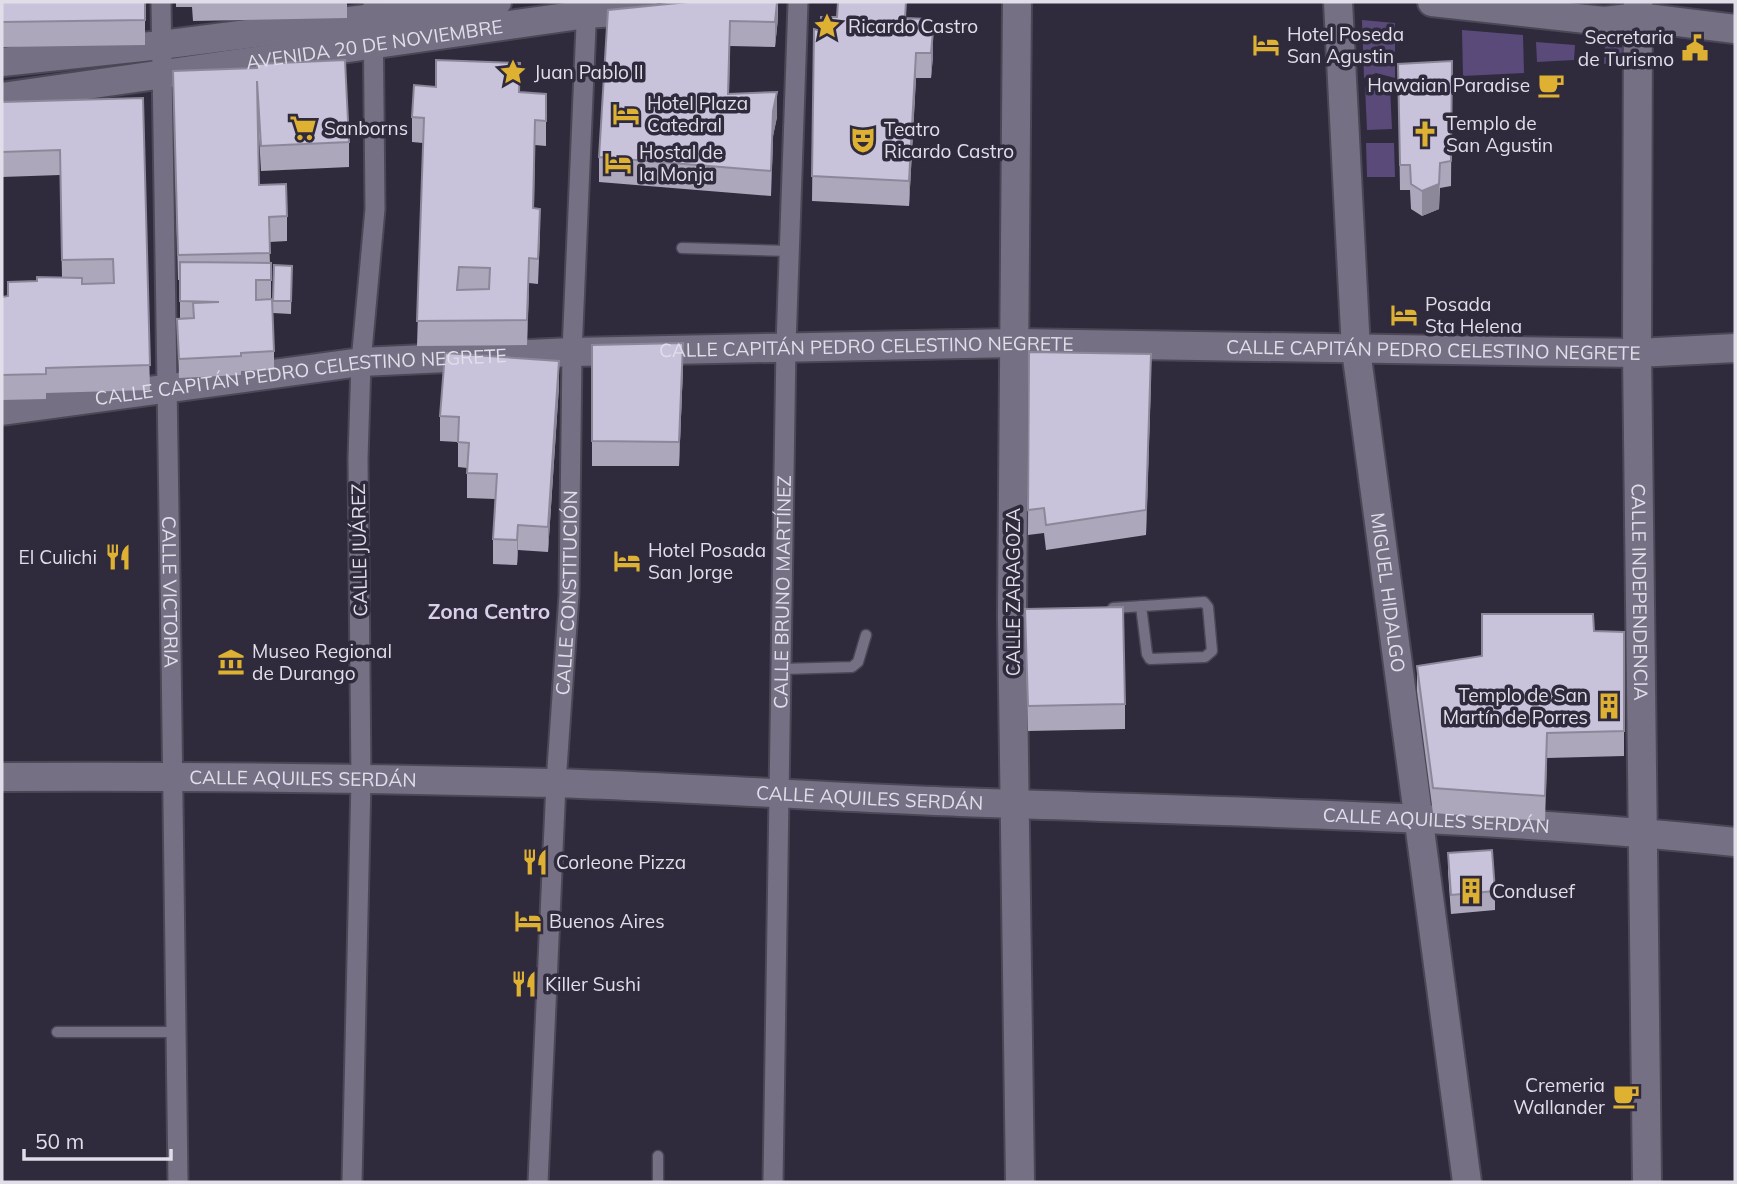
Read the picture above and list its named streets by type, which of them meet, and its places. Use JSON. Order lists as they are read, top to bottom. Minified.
{"streets":{"street":["AVENIDA 20 DE NOVIEMBRE","CALLE CAPITÁN PEDRO CELESTINO NEGRETE","CALLE JUÁREZ","CALLE VICTORIA","CALLE CONSTITUCIÓN","CALLE BRUNO MARTÍNEZ","CALLE ZARAGOZA","CALLE INDEPENDENCIA","MIGUEL HIDALGO","CALLE AQUILES SERDÁN"]},"crossings":[["AVENIDA 20 DE NOVIEMBRE","CALLE JUÁREZ"],["AVENIDA 20 DE NOVIEMBRE","CALLE VICTORIA"],["AVENIDA 20 DE NOVIEMBRE","CALLE CONSTITUCIÓN"],["CALLE CAPITÁN PEDRO CELESTINO NEGRETE","CALLE JUÁREZ"],["CALLE CAPITÁN PEDRO CELESTINO NEGRETE","CALLE VICTORIA"],["CALLE CAPITÁN PEDRO CELESTINO NEGRETE","CALLE CONSTITUCIÓN"],["CALLE CAPITÁN PEDRO CELESTINO NEGRETE","CALLE BRUNO MARTÍNEZ"],["CALLE CAPITÁN PEDRO CELESTINO NEGRETE","CALLE ZARAGOZA"],["CALLE CAPITÁN PEDRO CELESTINO NEGRETE","CALLE INDEPENDENCIA"],["CALLE CAPITÁN PEDRO CELESTINO NEGRETE","MIGUEL HIDALGO"],["CALLE JUÁREZ","CALLE AQUILES SERDÁN"],["CALLE VICTORIA","CALLE AQUILES SERDÁN"],["CALLE CONSTITUCIÓN","CALLE AQUILES SERDÁN"],["CALLE BRUNO MARTÍNEZ","CALLE AQUILES SERDÁN"],["CALLE ZARAGOZA","CALLE AQUILES SERDÁN"],["CALLE INDEPENDENCIA","CALLE AQUILES SERDÁN"],["MIGUEL HIDALGO","CALLE AQUILES SERDÁN"]],"districts":["Zona Centro"],"places":{"place":["Ricardo Castro","Juan Pablo II"],"hotel":["Hotel Poseda San Agustin","Hotel Plaza Catedral","Hostal de la Monja","Posada Sta Helena","Hotel Posada San Jorge","Buenos Aires"],"public building":["Secretaria de Turismo"],"cafe":["Hawaian Paradise","Cremeria Wallander"],"supermarket":["Sanborns"],"church":["Templo de San Agustin"],"theatre":["Teatro Ricardo Castro"],"restaurant":["El Culichi","Corleone Pizza","Killer Sushi"],"museum":["Museo Regional de Durango"],"building":["Templo de San Martín de Porres","Condusef"]},"scale_bar":"50 m"}
